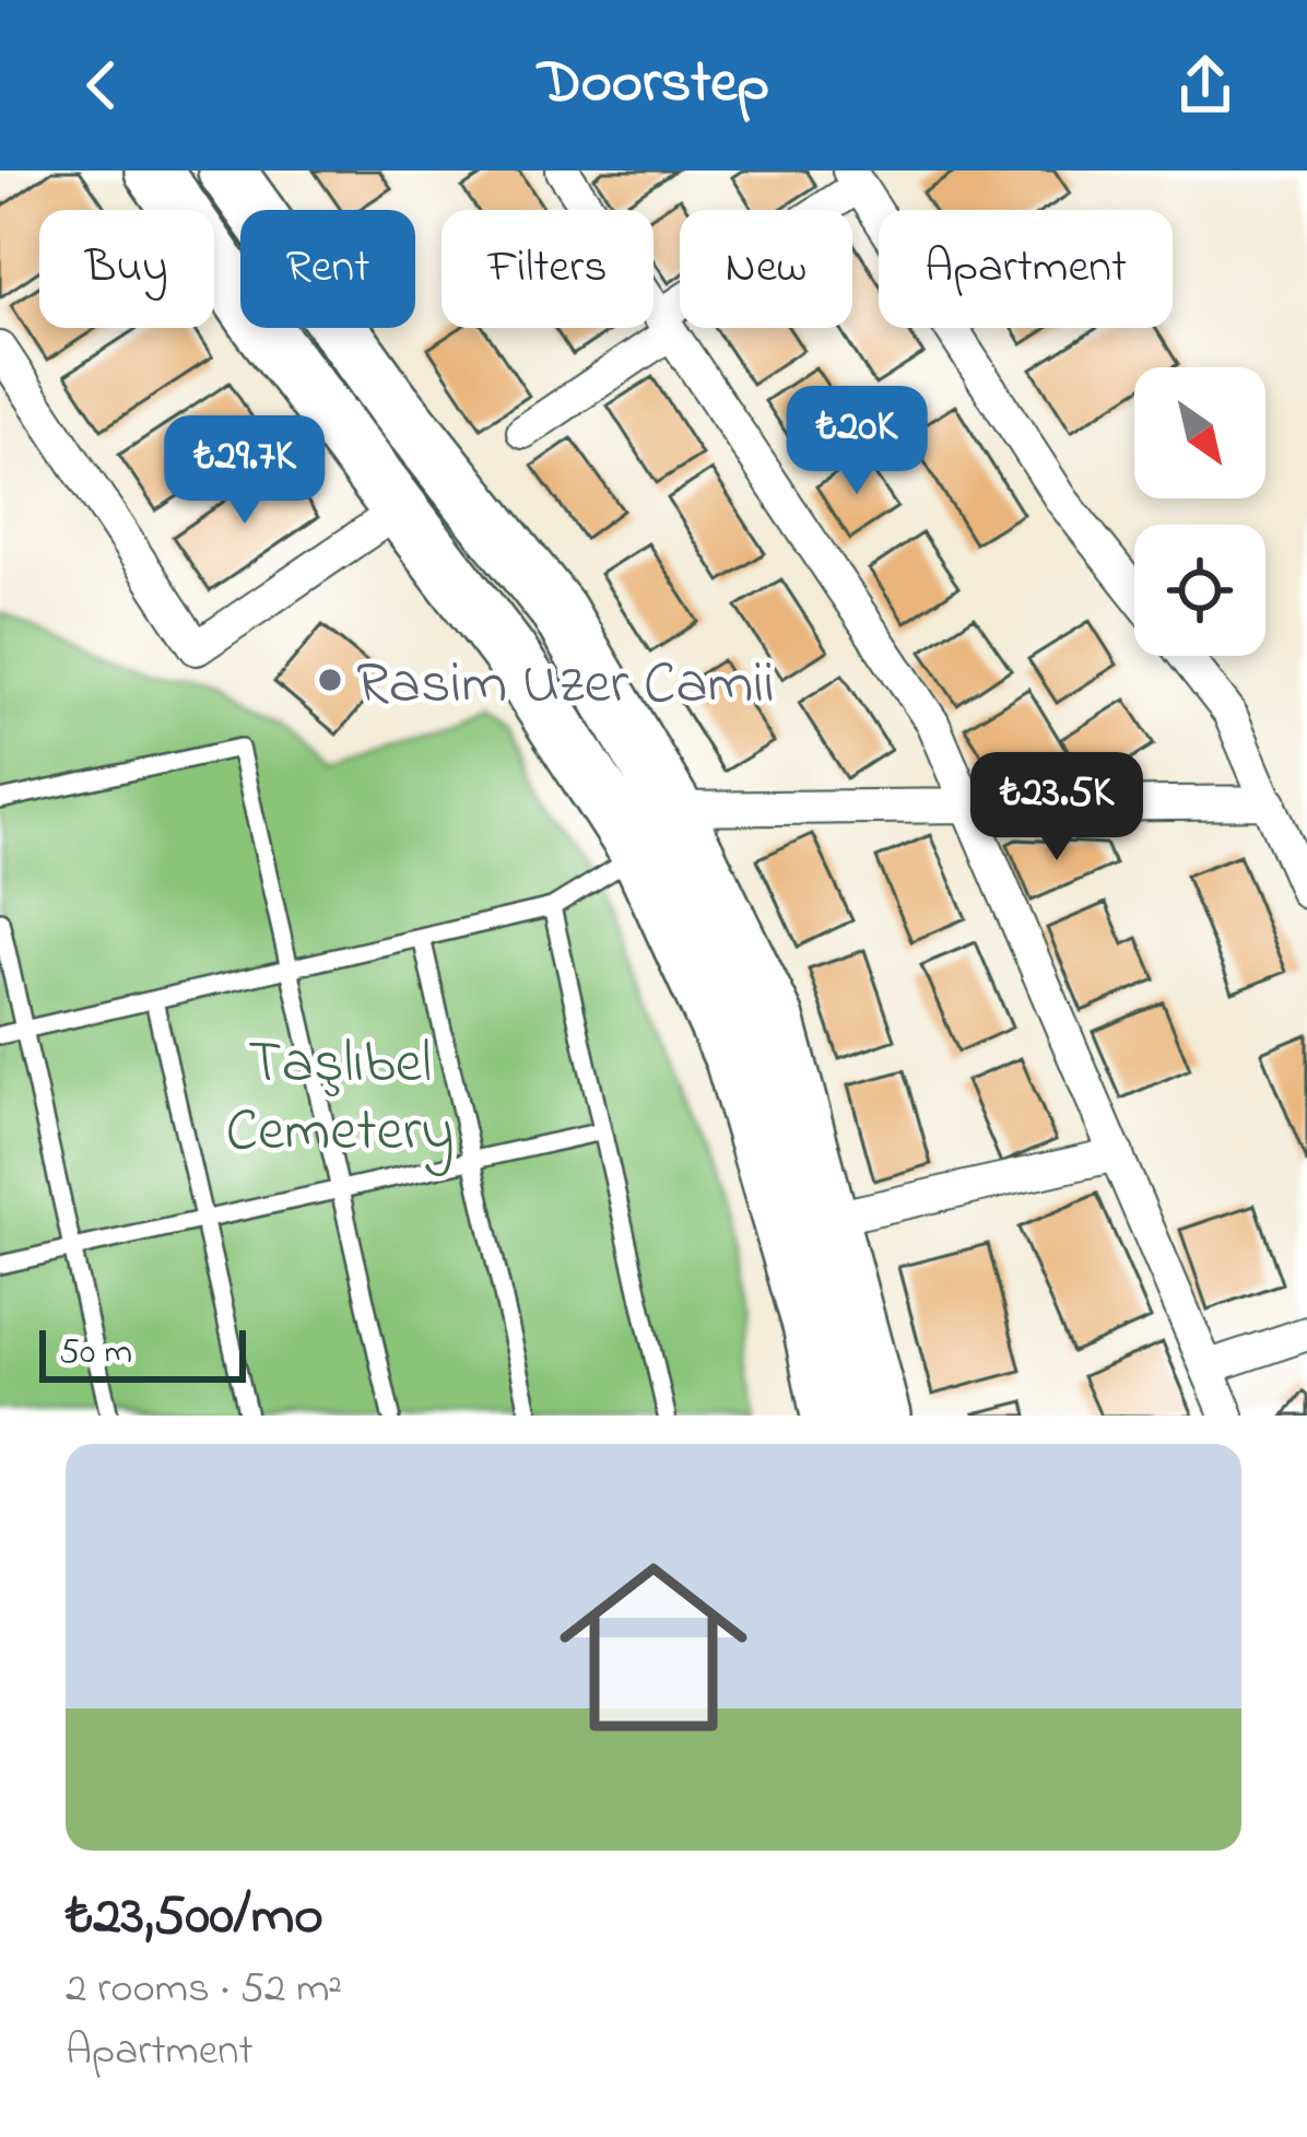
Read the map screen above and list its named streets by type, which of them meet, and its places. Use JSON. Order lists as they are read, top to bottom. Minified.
{"parks":["Taşlıbel Cemetery"],"places":["Rasim Uzer Camii"],"scale_bar":"50 m","north":"bottom right","page":{"header":"Doorstep","chip":["Buy","Rent","Filters","New","Apartment"],"price":["₺20K","₺29.7K","₺23.5K"],"scale":"50 m","list":[{"name":"₺23,500/mo","note":"2 rooms · 52 m² · Apartment"}]}}
